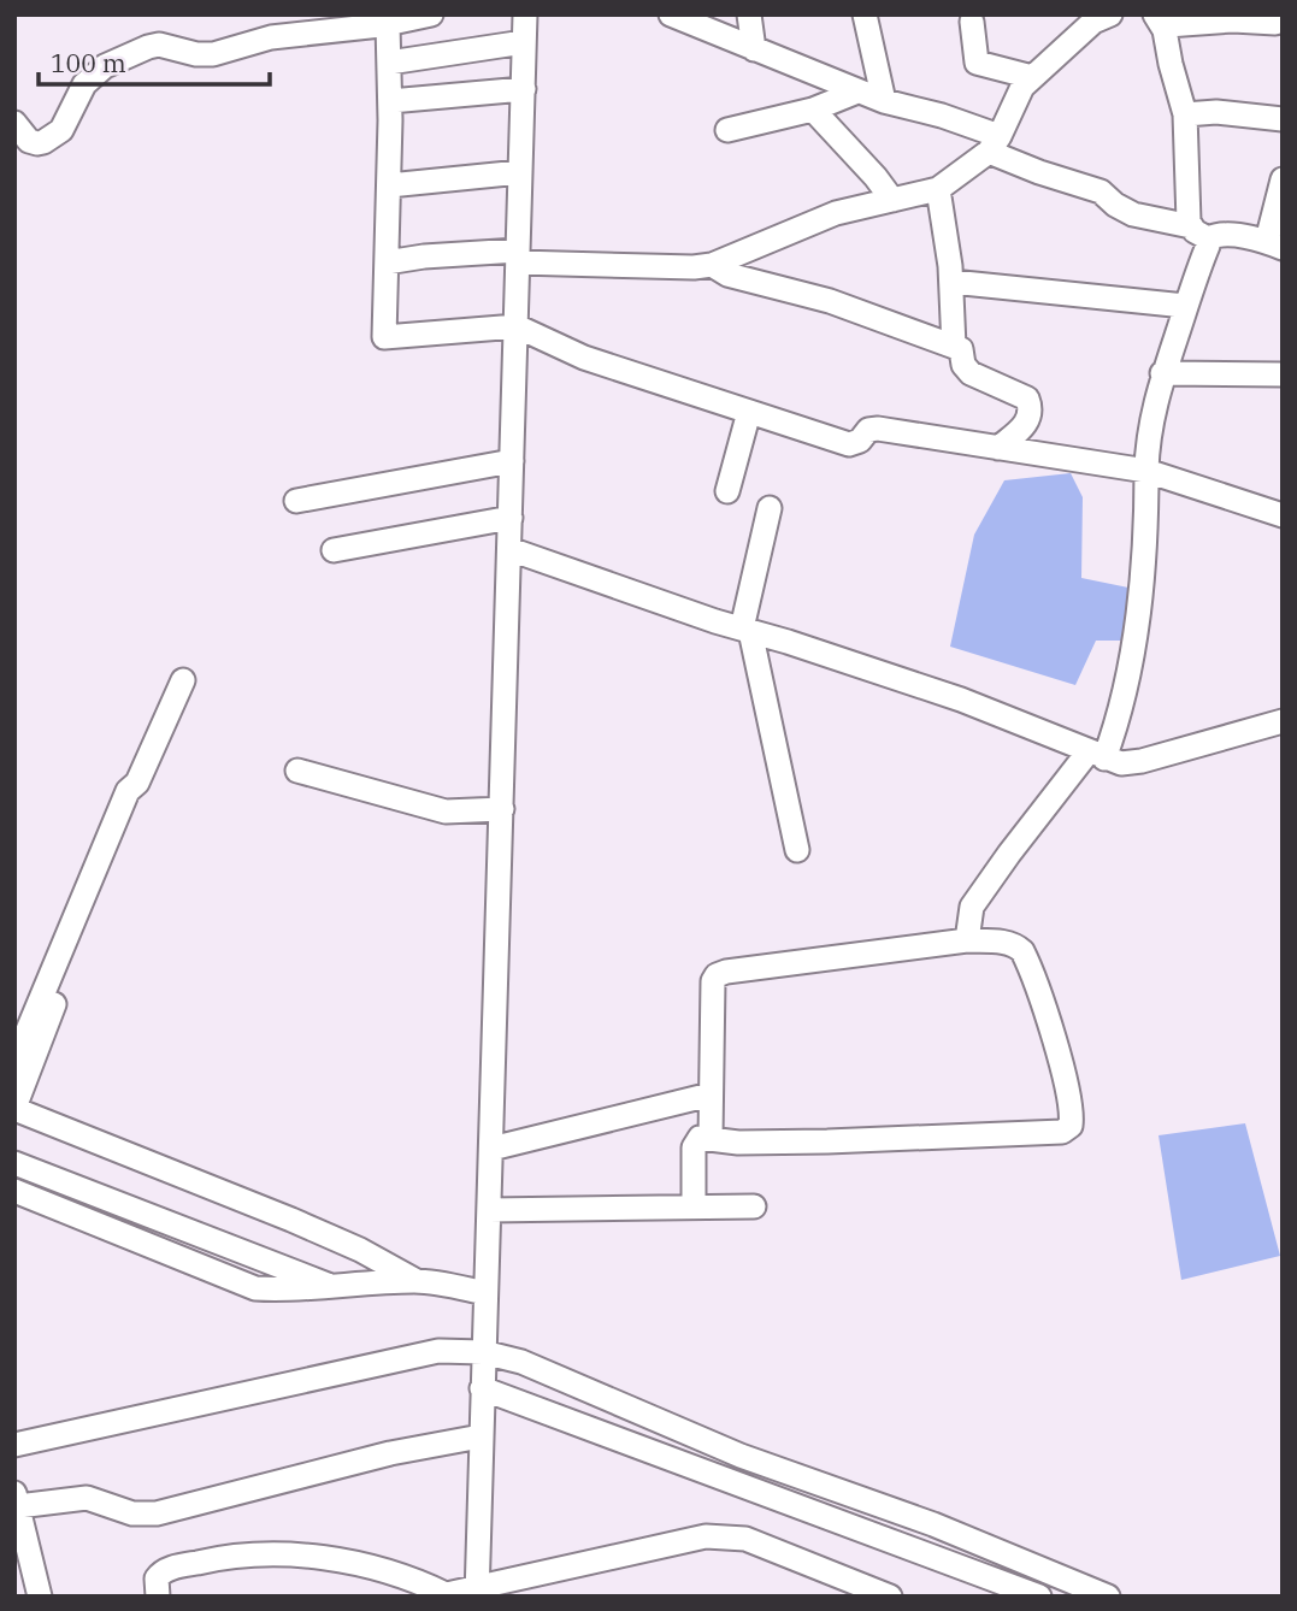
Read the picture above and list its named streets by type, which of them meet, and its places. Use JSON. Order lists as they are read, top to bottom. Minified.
{"scale_bar":"100 m"}
